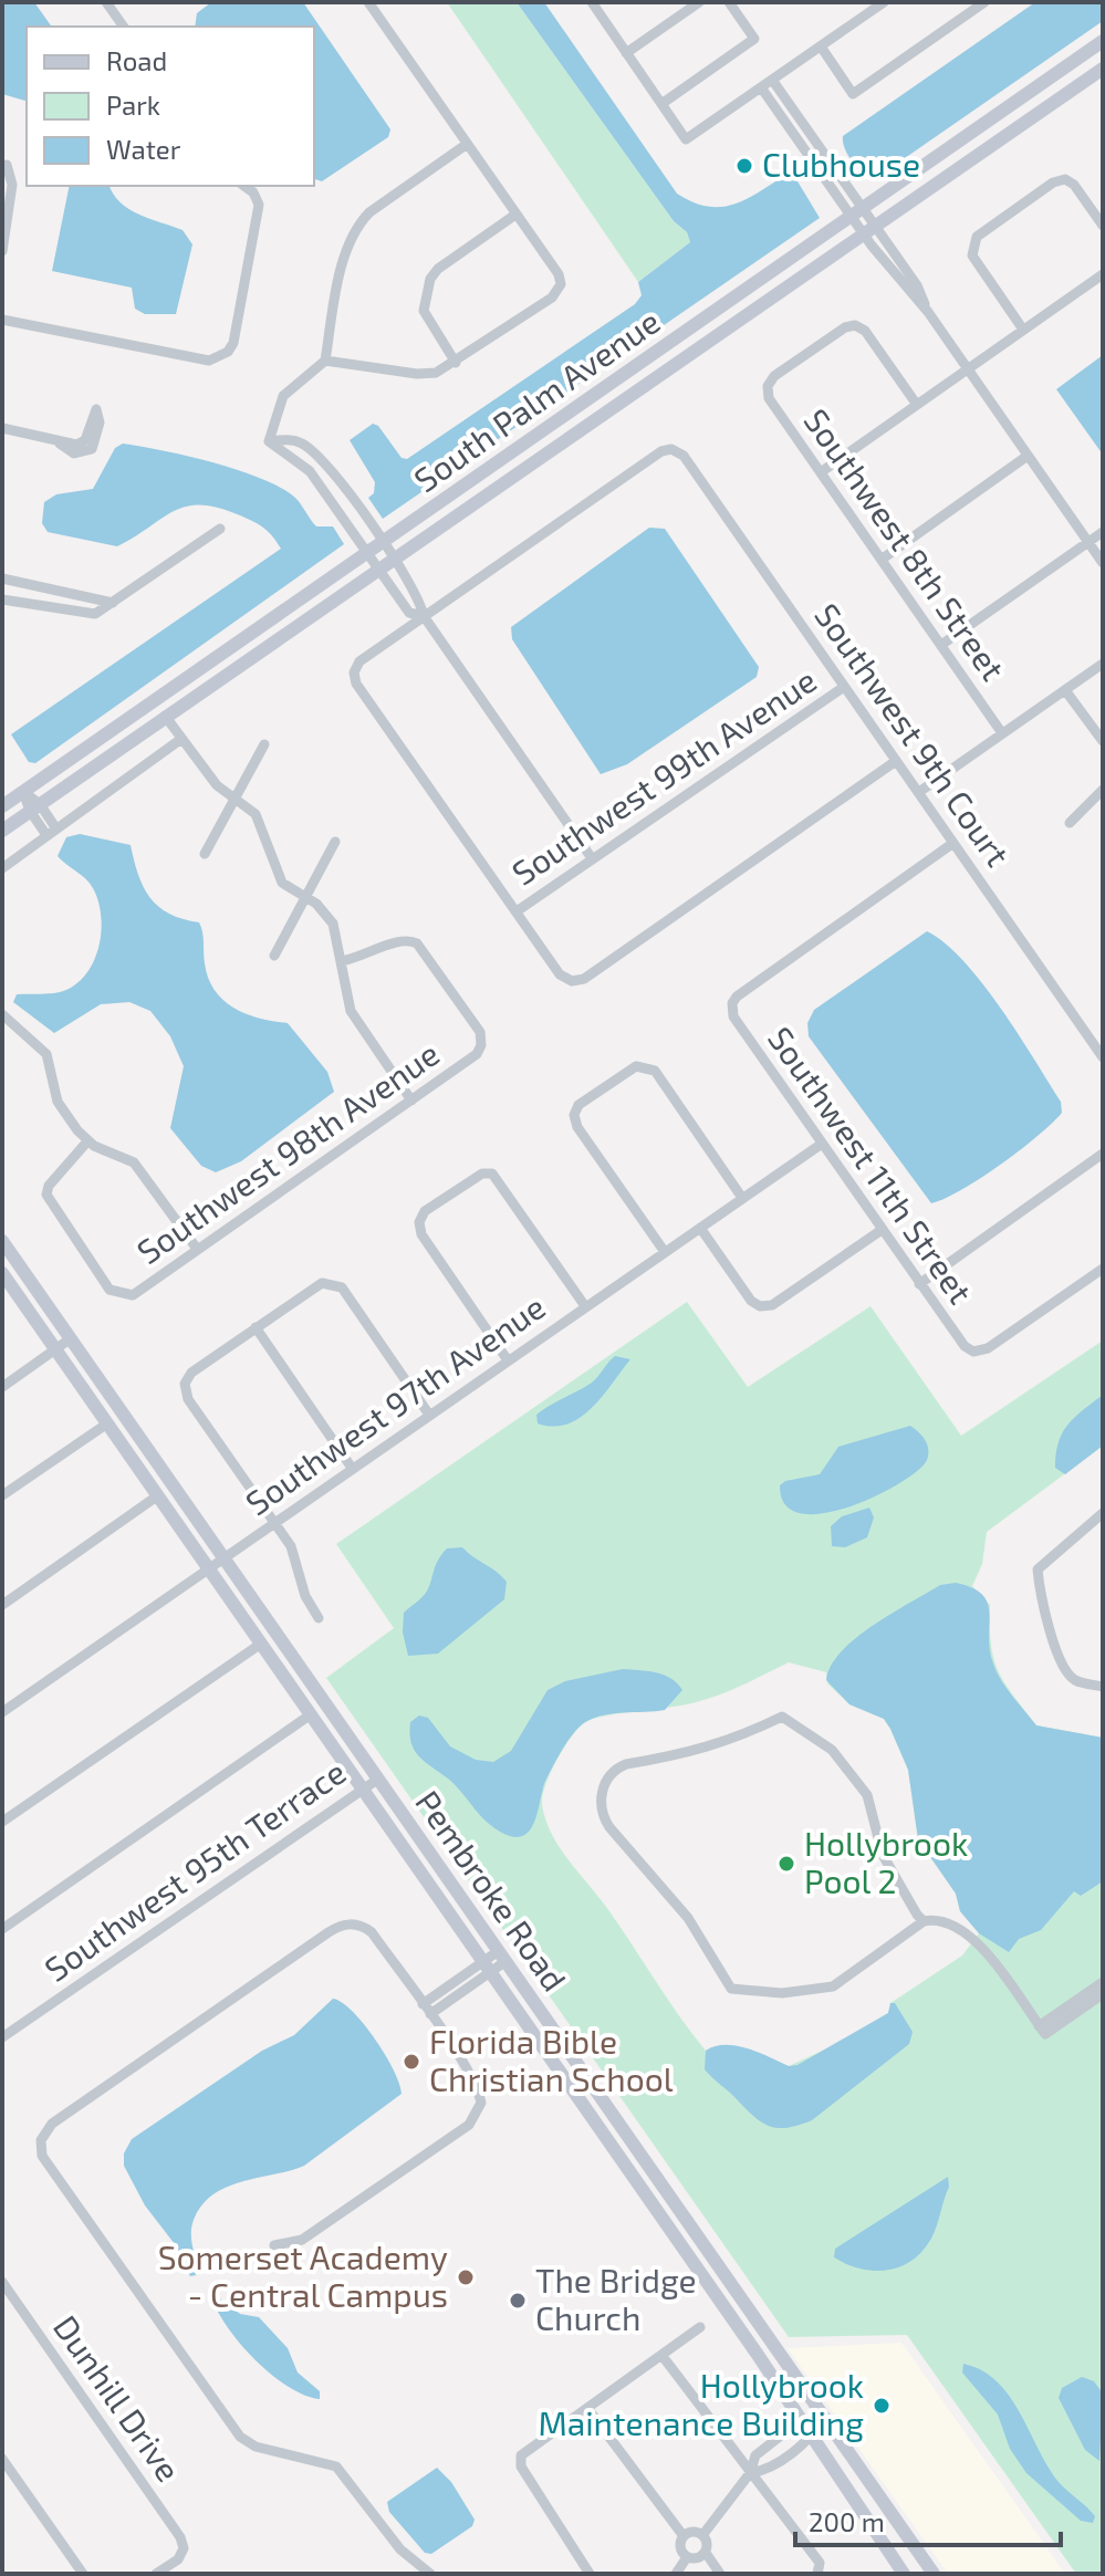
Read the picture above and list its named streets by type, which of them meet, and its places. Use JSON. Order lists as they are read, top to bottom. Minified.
{"streets":{"main road":["South Palm Avenue","Pembroke Road"],"street":["Southwest 8th Street","Southwest 9th Court","Southwest 99th Avenue","Southwest 98th Avenue","Southwest 11th Street","Southwest 97th Avenue","Southwest 95th Terrace","Dunhill Drive"]},"crossings":[["Southwest 9th Court","Southwest 99th Avenue"],["Southwest 9th Court","Southwest 11th Street"],["Southwest 11th Street","Southwest 97th Avenue"],["Southwest 97th Avenue","Pembroke Road"],["Southwest 95th Terrace","Pembroke Road"]],"places":["Clubhouse","Hollybrook Pool 2","Florida Bible Christian School","Somerset Academy - Central Campus","The Bridge Church","Hollybrook Maintenance Building"],"legend":["Road","Park","Water"],"scale_bar":"200 m"}
